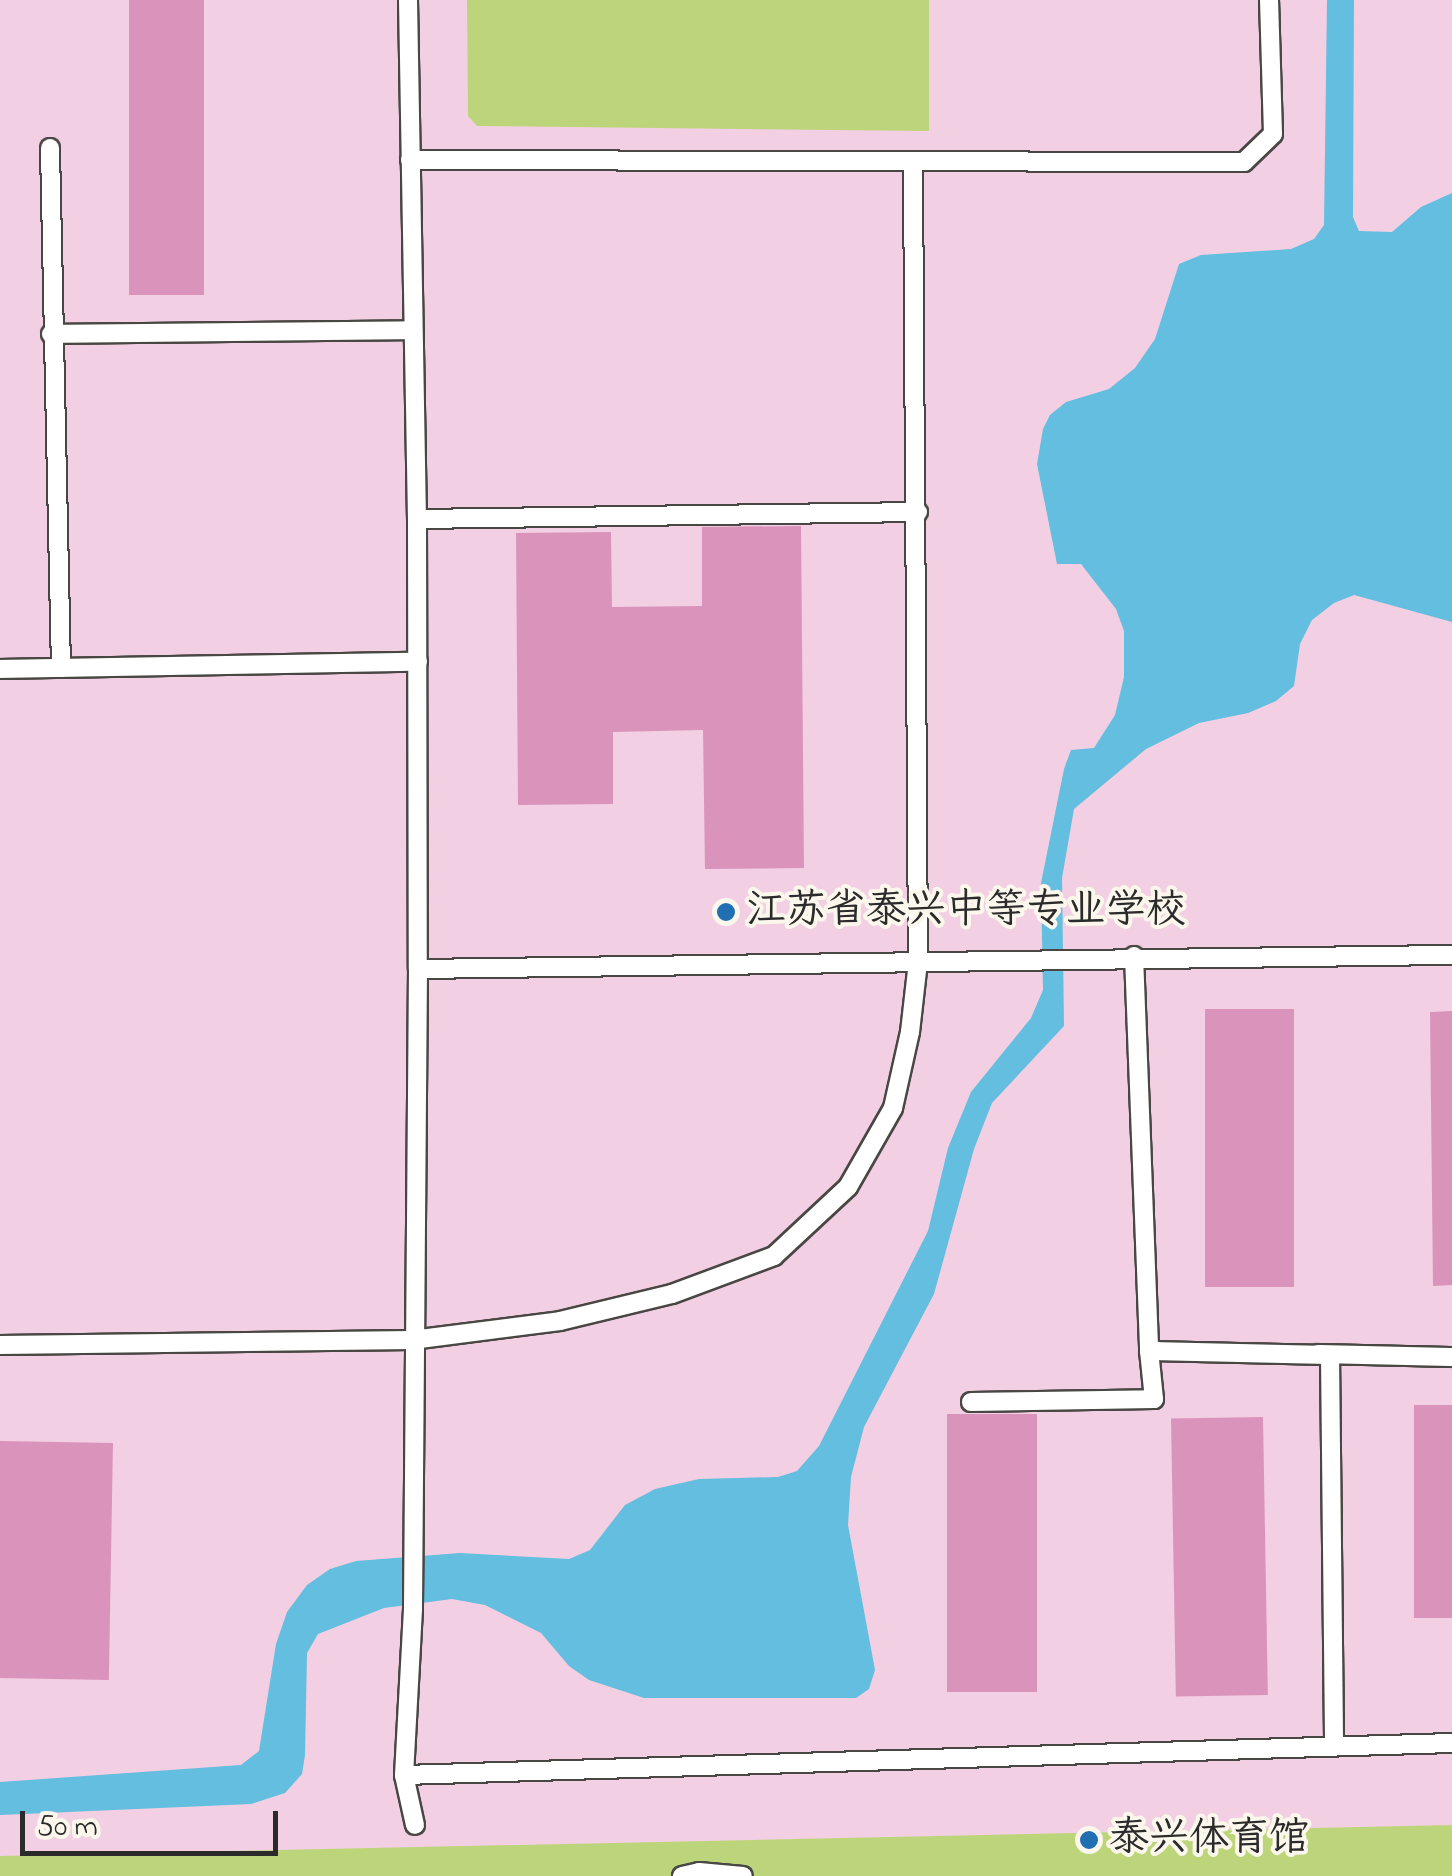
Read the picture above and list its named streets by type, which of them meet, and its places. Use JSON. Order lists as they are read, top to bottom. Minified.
{"places":["江苏省泰兴中等专业学校","泰兴体育馆"],"scale_bar":"50 m"}
